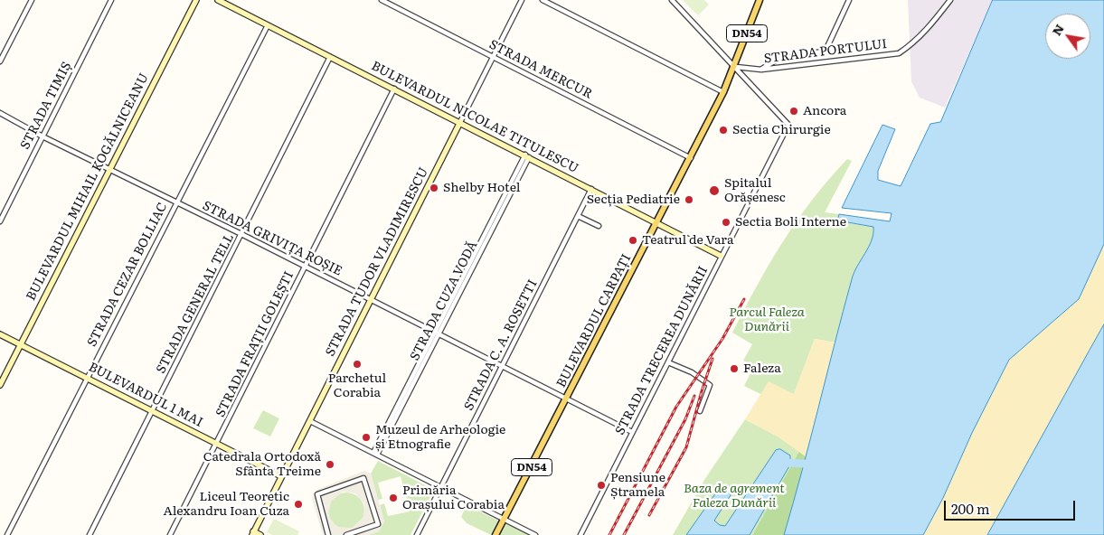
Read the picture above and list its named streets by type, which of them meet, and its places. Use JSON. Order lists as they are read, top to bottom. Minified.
{"streets":{"main road":["DN54","BULEVARDUL CARPAȚI"],"street":["STRADA PORTULUI","STRADA MERCUR","STRADA TIMIȘ","BULEVARDUL NICOLAE TITULESCU","BULEVARDUL MIHAIL KOGĂLNICEANU","STRADA GRIVIȚA ROȘIE","STRADA TUDOR VLADIMIRESCU","STRADA CEZAR BOLLIAC","STRADA CUZA VODĂ","STRADA GENERAL TELL","STRADA FRAȚII GOLEȘTI","STRADA C. A. ROSETTI","STRADA TRECEREA DUNĂRII","BULEVARDUL 1 MAI"]},"crossings":[["DN54","STRADA PORTULUI"],["DN54","BULEVARDUL CARPAȚI"],["DN54","STRADA TRECEREA DUNĂRII"],["STRADA PORTULUI","BULEVARDUL CARPAȚI"],["STRADA PORTULUI","STRADA TRECEREA DUNĂRII"],["STRADA MERCUR","STRADA TUDOR VLADIMIRESCU"],["STRADA MERCUR","BULEVARDUL CARPAȚI"],["STRADA TIMIȘ","STRADA GRIVIȚA ROȘIE"],["BULEVARDUL NICOLAE TITULESCU","STRADA TUDOR VLADIMIRESCU"],["BULEVARDUL NICOLAE TITULESCU","STRADA CEZAR BOLLIAC"],["BULEVARDUL NICOLAE TITULESCU","STRADA CUZA VODĂ"],["BULEVARDUL NICOLAE TITULESCU","STRADA GENERAL TELL"],["BULEVARDUL NICOLAE TITULESCU","BULEVARDUL CARPAȚI"],["BULEVARDUL NICOLAE TITULESCU","STRADA FRAȚII GOLEȘTI"],["BULEVARDUL NICOLAE TITULESCU","STRADA C. A. ROSETTI"],["BULEVARDUL NICOLAE TITULESCU","STRADA TRECEREA DUNĂRII"],["BULEVARDUL MIHAIL KOGĂLNICEANU","STRADA GRIVIȚA ROȘIE"],["BULEVARDUL MIHAIL KOGĂLNICEANU","BULEVARDUL 1 MAI"],["STRADA GRIVIȚA ROȘIE","STRADA TUDOR VLADIMIRESCU"],["STRADA GRIVIȚA ROȘIE","STRADA CEZAR BOLLIAC"],["STRADA GRIVIȚA ROȘIE","STRADA CUZA VODĂ"],["STRADA GRIVIȚA ROȘIE","STRADA GENERAL TELL"],["STRADA GRIVIȚA ROȘIE","BULEVARDUL CARPAȚI"],["STRADA GRIVIȚA ROȘIE","STRADA FRAȚII GOLEȘTI"],["STRADA GRIVIȚA ROȘIE","STRADA C. A. ROSETTI"],["STRADA GRIVIȚA ROȘIE","STRADA TRECEREA DUNĂRII"],["STRADA TUDOR VLADIMIRESCU","BULEVARDUL 1 MAI"],["STRADA CEZAR BOLLIAC","BULEVARDUL 1 MAI"],["STRADA GENERAL TELL","BULEVARDUL 1 MAI"],["BULEVARDUL CARPAȚI","STRADA TRECEREA DUNĂRII"],["STRADA FRAȚII GOLEȘTI","BULEVARDUL 1 MAI"]],"parks":["Parcul Faleza Dunării","Baza de agrement Faleza Dunării"],"places":["Ancora","Sectia Chirurgie","Shelby Hotel","Spitalul Orășenesc","Secția Pediatrie","Sectia Boli Interne","Teatrul de Vara","Parchetul Corabia","Faleza","Muzeul de Arheologie și Etnografie","Catedrala Ortodoxă Sfânta Treime","Pensiune Ștramela","Primăria Orașului Corabia","Liceul Teoretic Alexandru Ioan Cuza"],"scale_bar":"200 m","north":"top left"}
